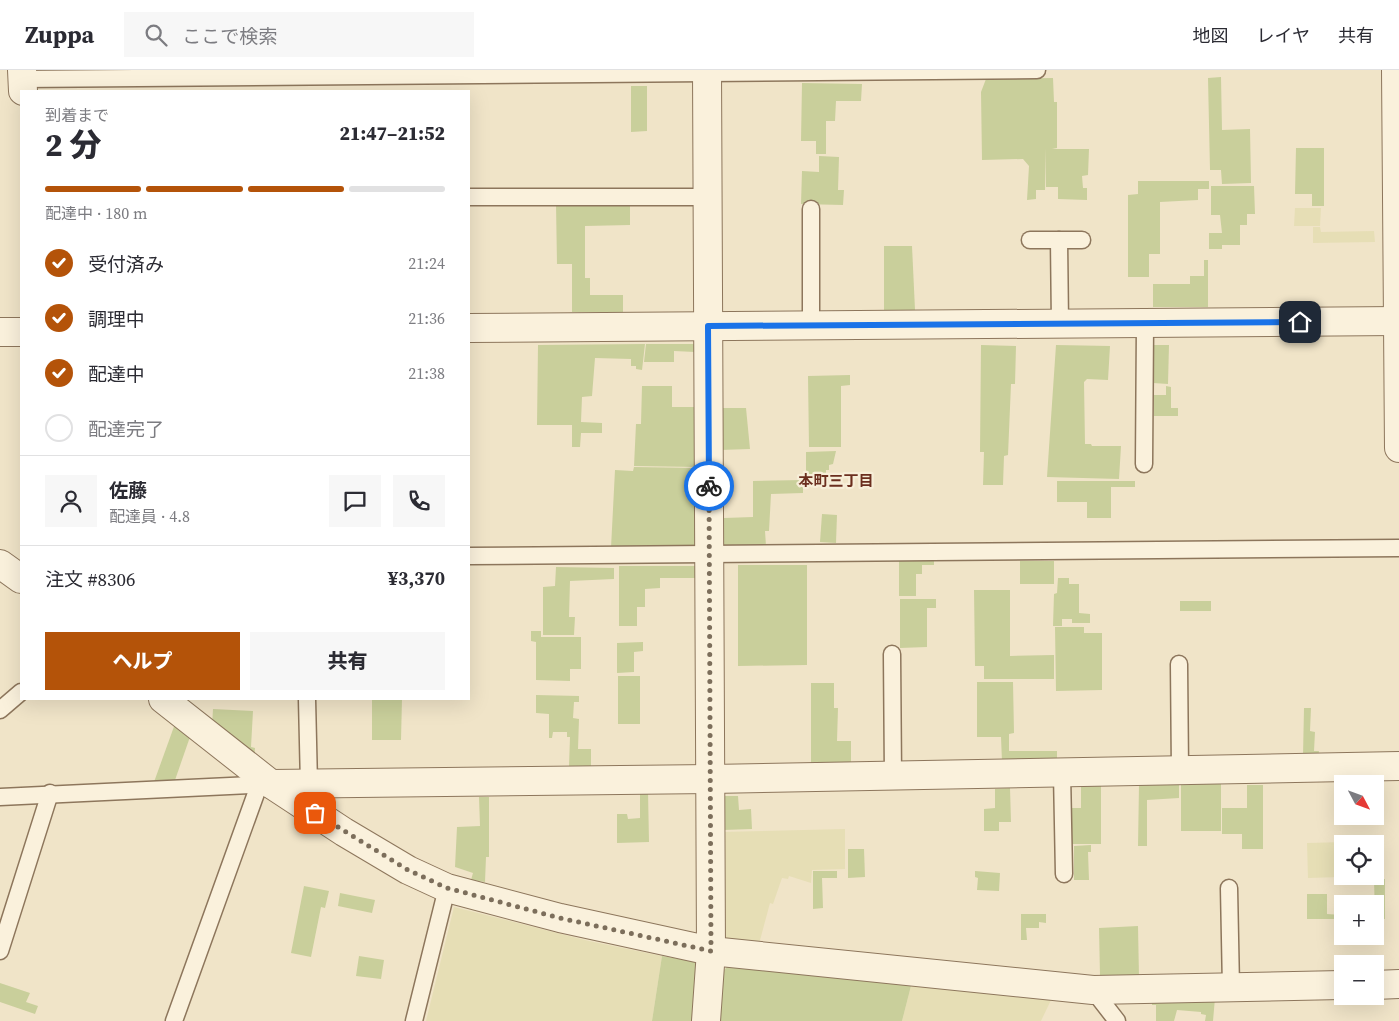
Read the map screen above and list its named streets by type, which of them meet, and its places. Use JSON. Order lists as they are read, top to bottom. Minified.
{"districts":["本町三丁目"],"north":"bottom right","page":{"header":"Zuppa","search":"ここで検索","nav":["地図","レイヤ","共有"],"heading":["2 分","到着まで","21:47–21:52"],"panel":["佐藤","配達員 · 4.8","注文 #8306","¥3,370"],"bar":"配達中 · 180 m","list":[["受付済み","21:24"],["調理中","21:36"],["配達中","21:38"],"配達完了"],"buttons":["ヘルプ","共有"],"map_buttons":["+","−"]}}
